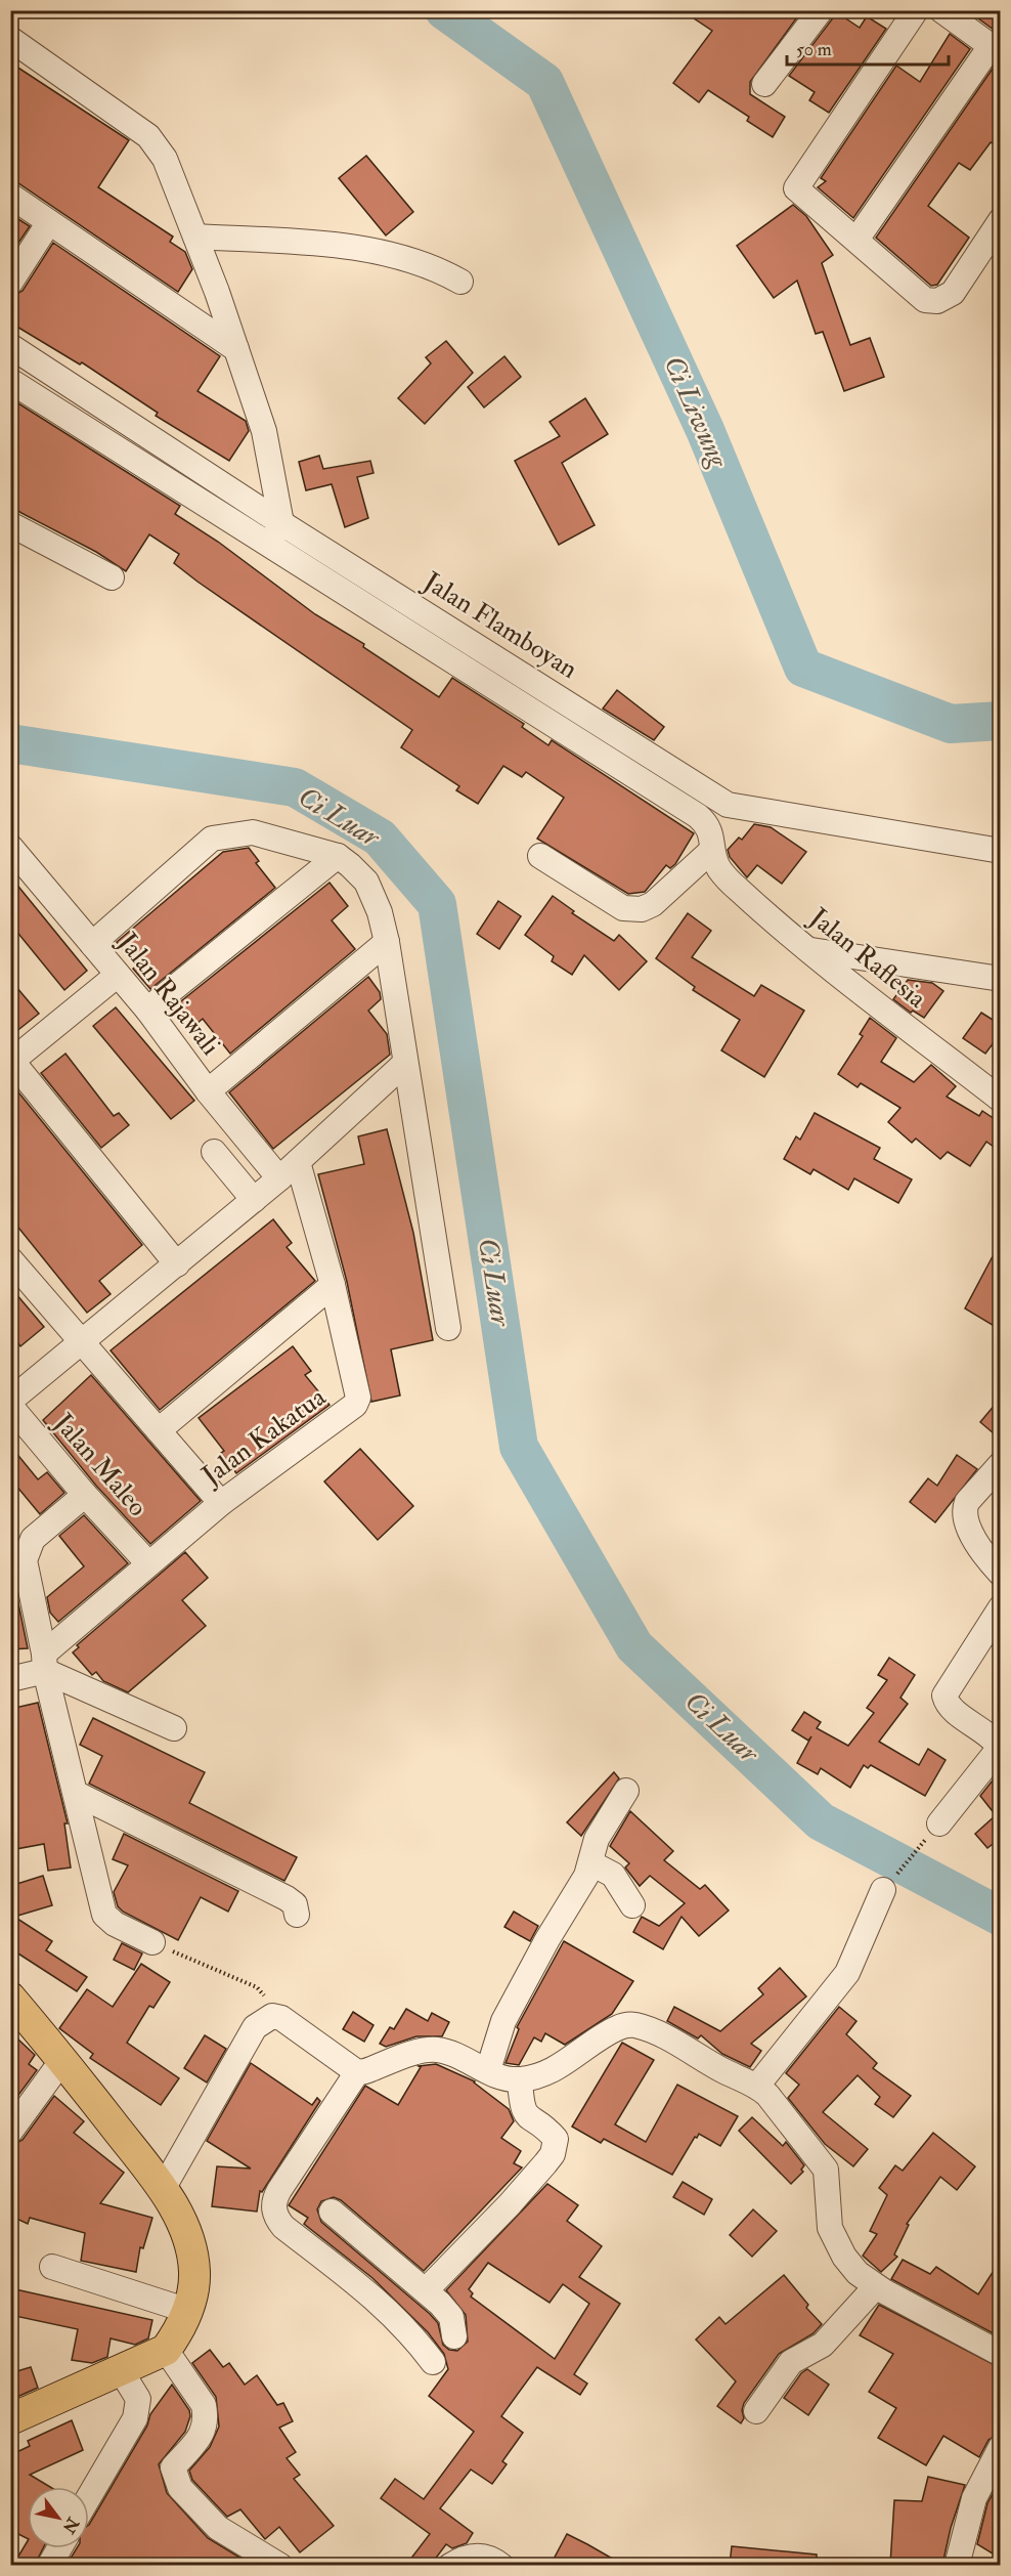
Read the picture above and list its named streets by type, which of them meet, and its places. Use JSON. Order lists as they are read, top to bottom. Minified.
{"streets":{"street":["Jalan Flamboyan","Jalan Raflesia","Jalan Rajawali","Jalan Kakatua","Jalan Maleo"]},"crossings":[["Jalan Kakatua","Jalan Maleo"]],"water":["Ci Liwung","Ci Luar"],"scale_bar":"50 m","north":"bottom right"}
